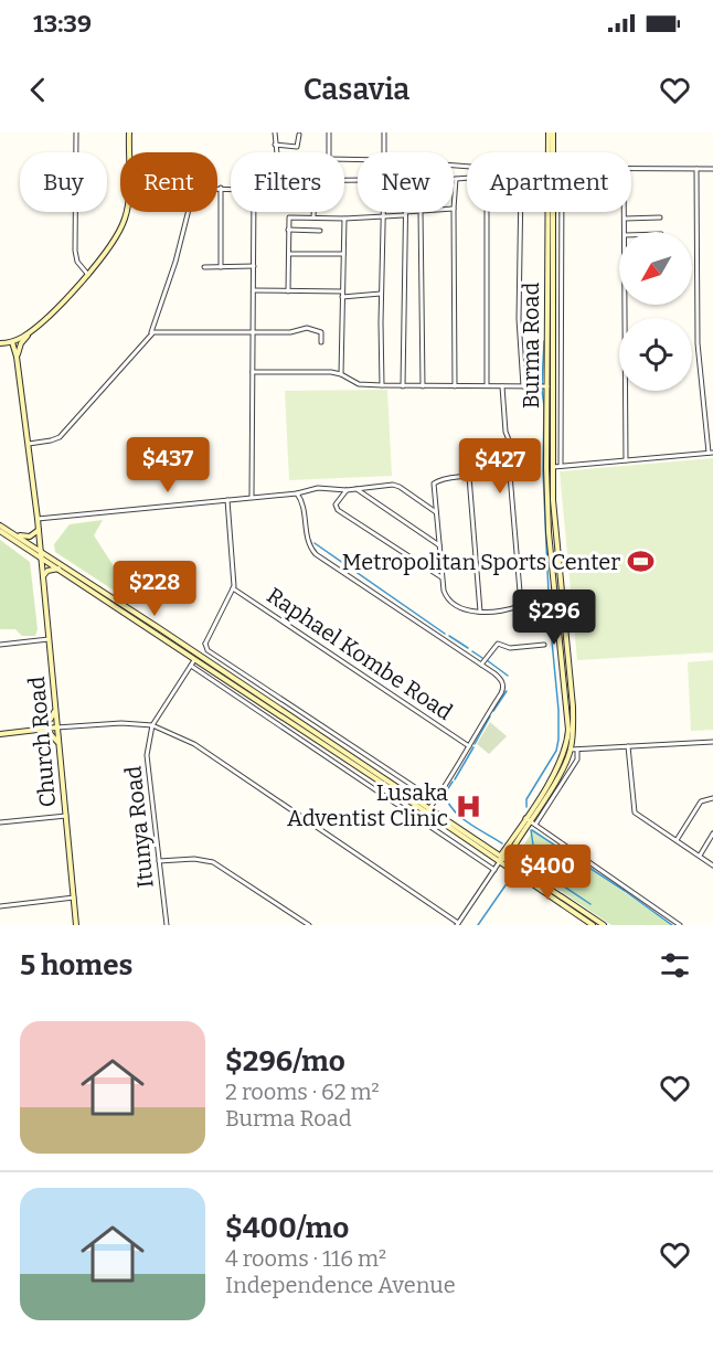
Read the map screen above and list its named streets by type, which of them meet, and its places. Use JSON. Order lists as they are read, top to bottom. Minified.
{"streets":{"main road":["Burma Road","Church Road"],"street":["Raphael Kombe Road","Itunya Road"]},"places":{"sports":["Metropolitan Sports Center"],"hospital":["Lusaka Adventist Clinic"]},"north":"bottom left","page":{"status":"13:39","header":"Casavia","chip":["Buy","Rent","Filters","New","Apartment"],"price":["$437","$427","$228","$296","$400"],"heading":"5 homes","list":[{"name":"$296/mo","note":"2 rooms · 62 m² · Burma Road"},{"name":"$400/mo","note":"4 rooms · 116 m² · Independence Avenue"}]}}
